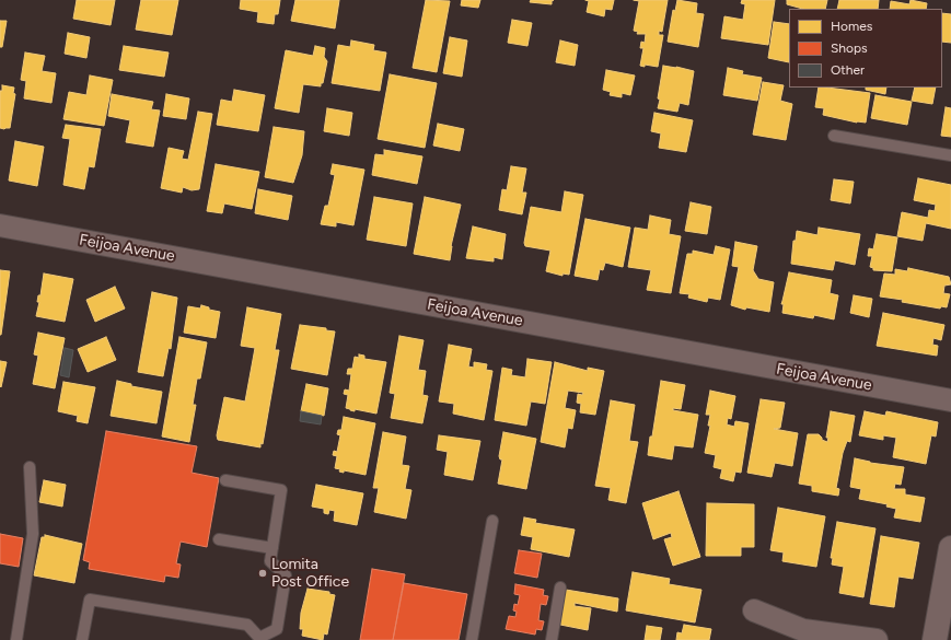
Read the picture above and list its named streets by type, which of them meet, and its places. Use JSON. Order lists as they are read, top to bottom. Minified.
{"streets":{"street":["Feijoa Avenue"]},"places":["Lomita Post Office"],"legend":["Homes","Shops","Other"]}
